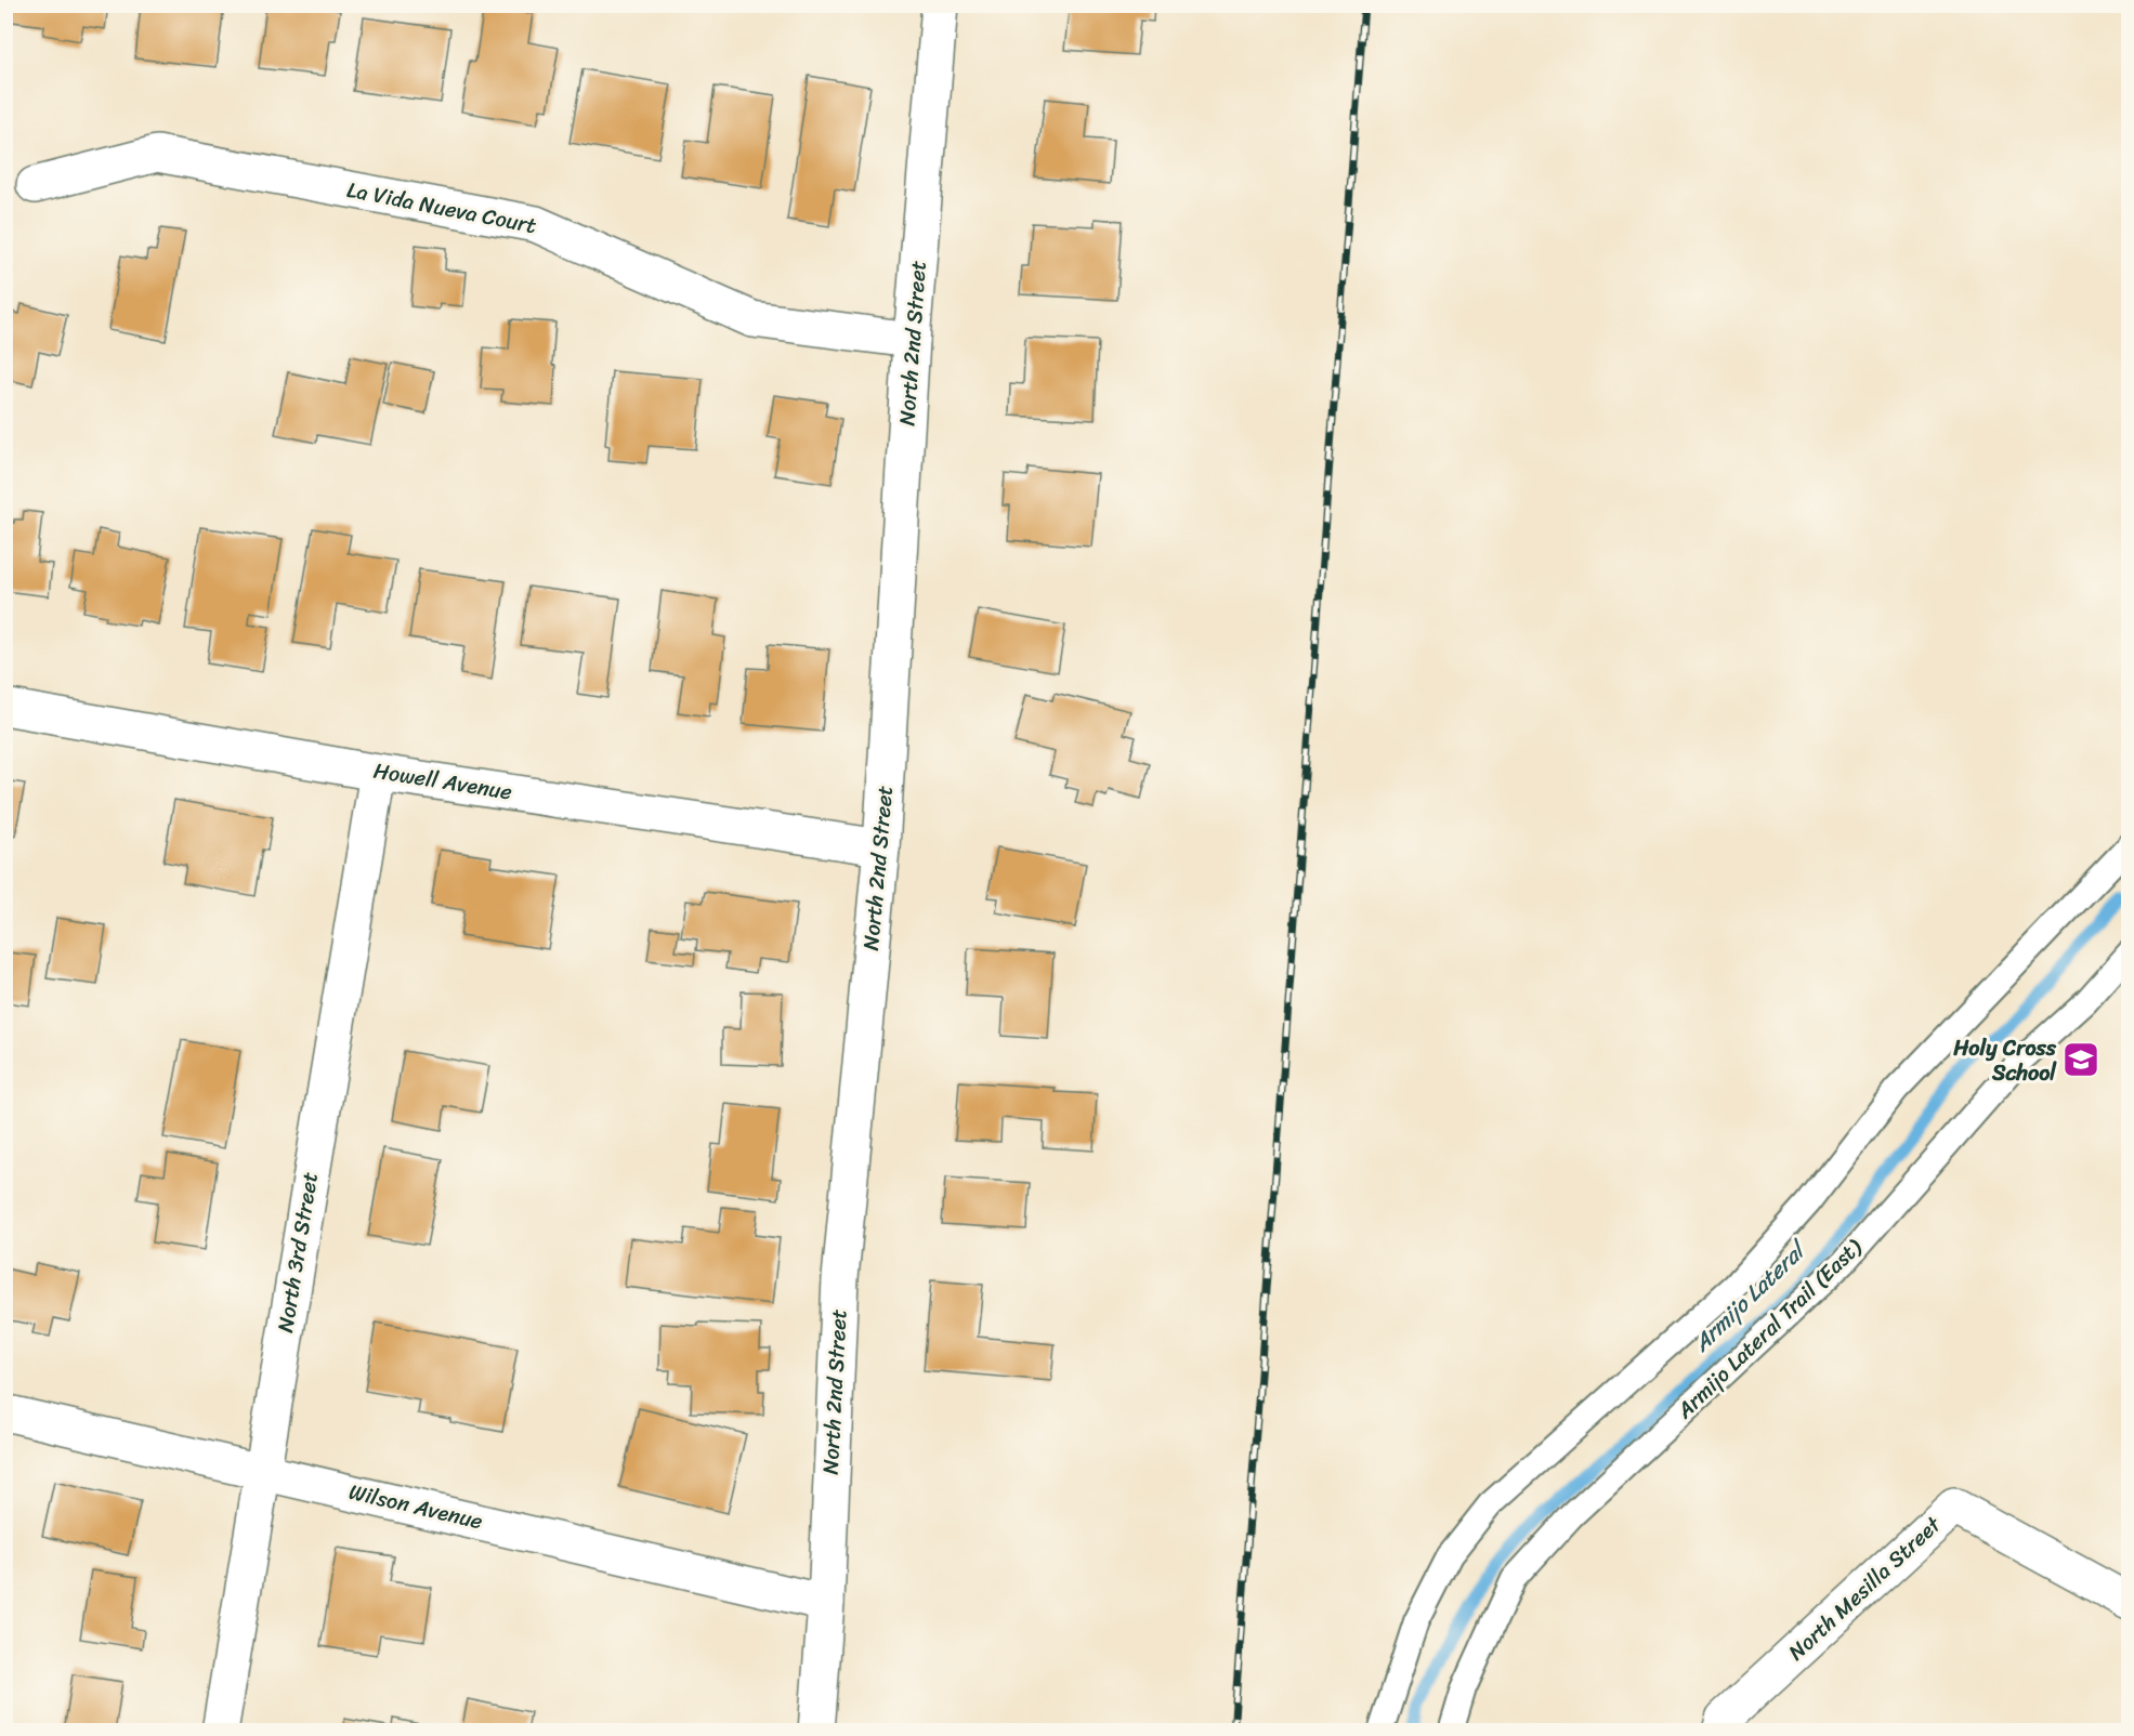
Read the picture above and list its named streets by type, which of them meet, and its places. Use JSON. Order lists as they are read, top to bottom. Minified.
{"streets":{"street":["La Vida Nueva Court","North 2nd Street","Howell Avenue","North 3rd Street","Wilson Avenue","North Mesilla Street"],"lane":["Armijo Lateral Trail (East)"]},"crossings":[["La Vida Nueva Court","North 2nd Street"],["North 2nd Street","Howell Avenue"],["North 2nd Street","Wilson Avenue"],["Howell Avenue","North 3rd Street"],["North 3rd Street","Wilson Avenue"]],"water":["Armijo Lateral"],"places":{"school or university":["Holy Cross School"]}}
